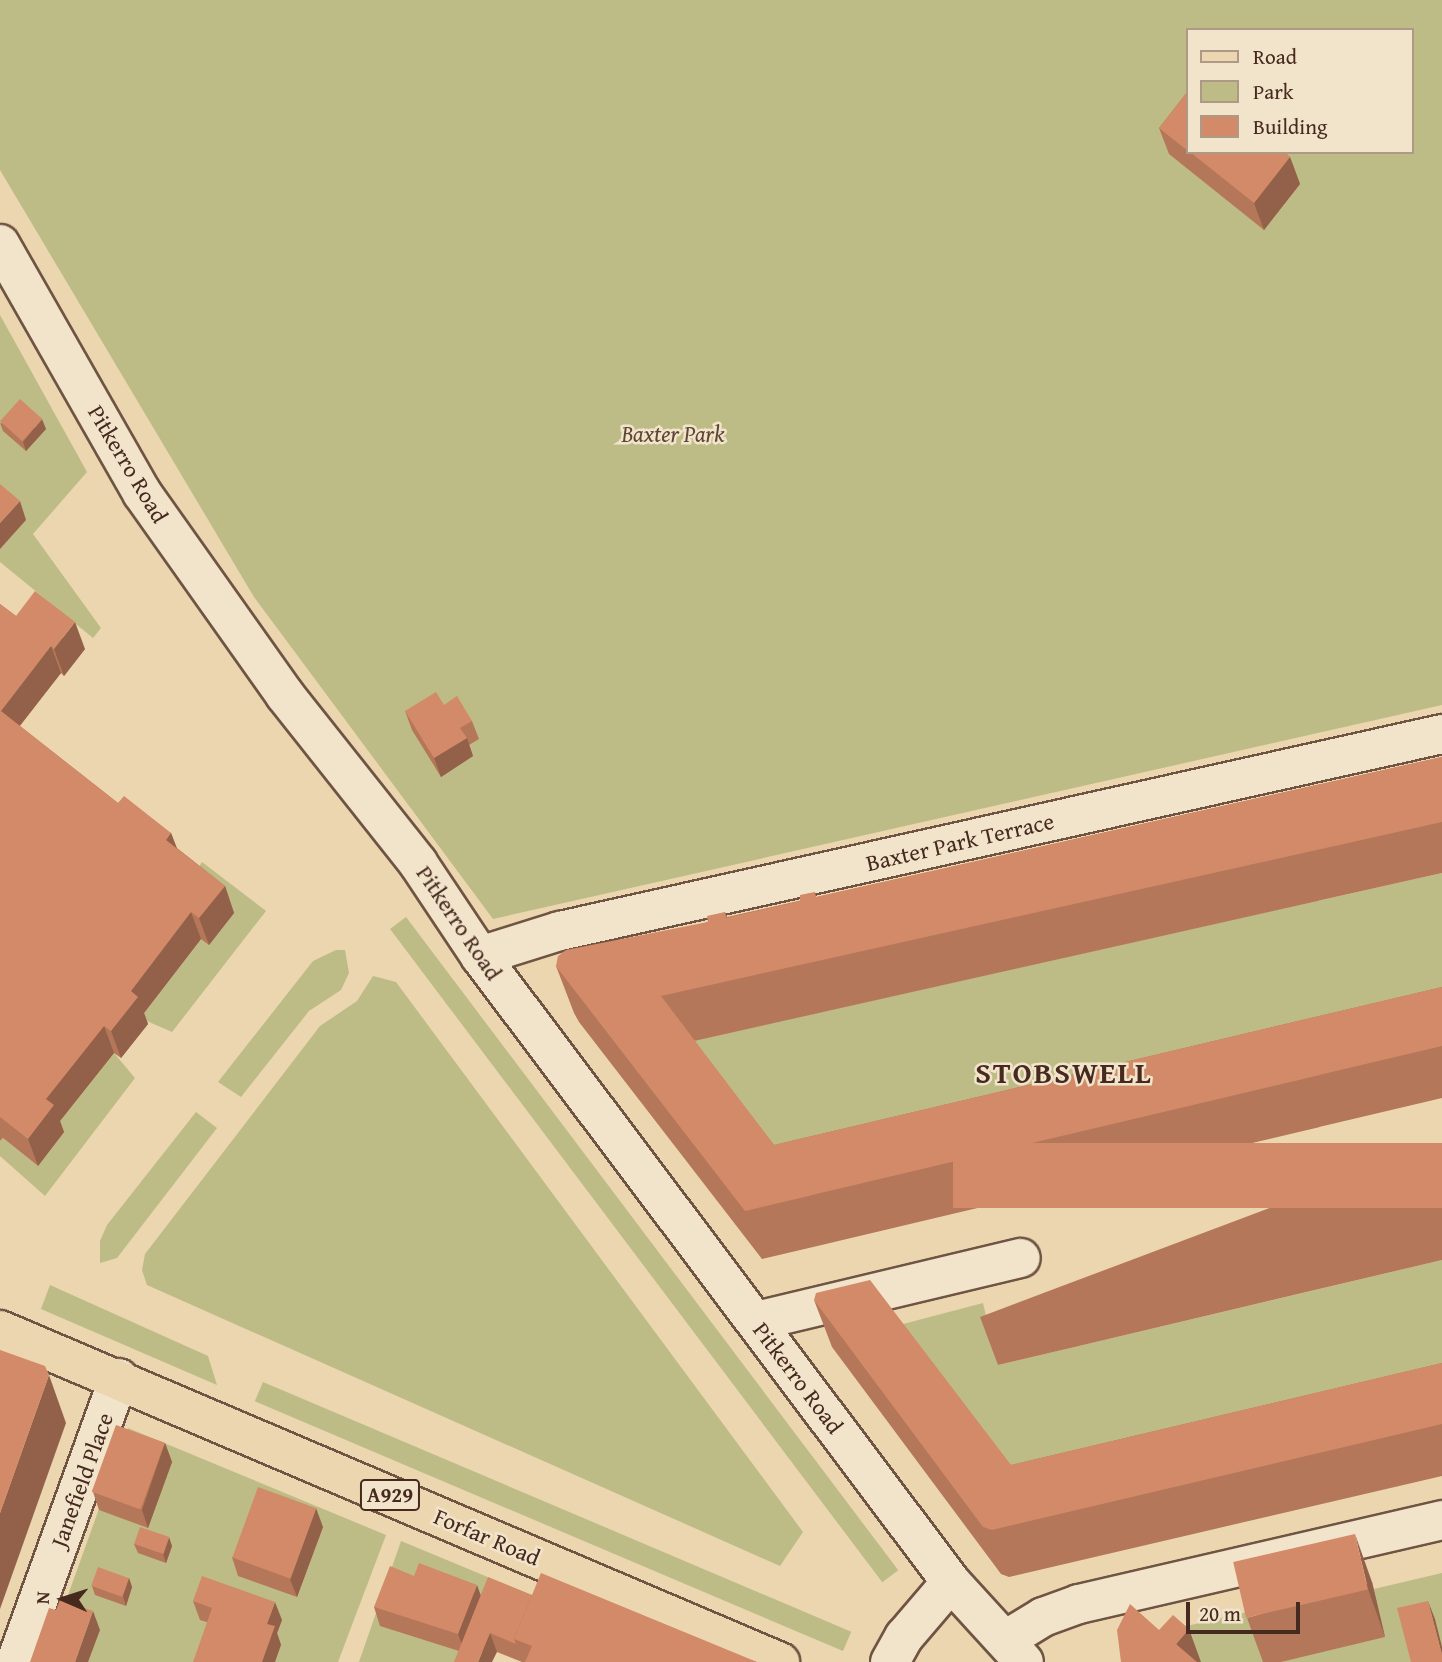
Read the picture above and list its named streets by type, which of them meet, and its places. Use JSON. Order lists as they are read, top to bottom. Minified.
{"streets":{"main road":["A929","Forfar Road"],"street":["Pitkerro Road","Baxter Park Terrace","Janefield Place"]},"crossings":[["Pitkerro Road","Baxter Park Terrace"],["Janefield Place","Forfar Road"]],"districts":["STOBSWELL"],"parks":["Baxter Park"],"legend":["Road","Park","Building"],"scale_bar":"20 m","north":"left"}
